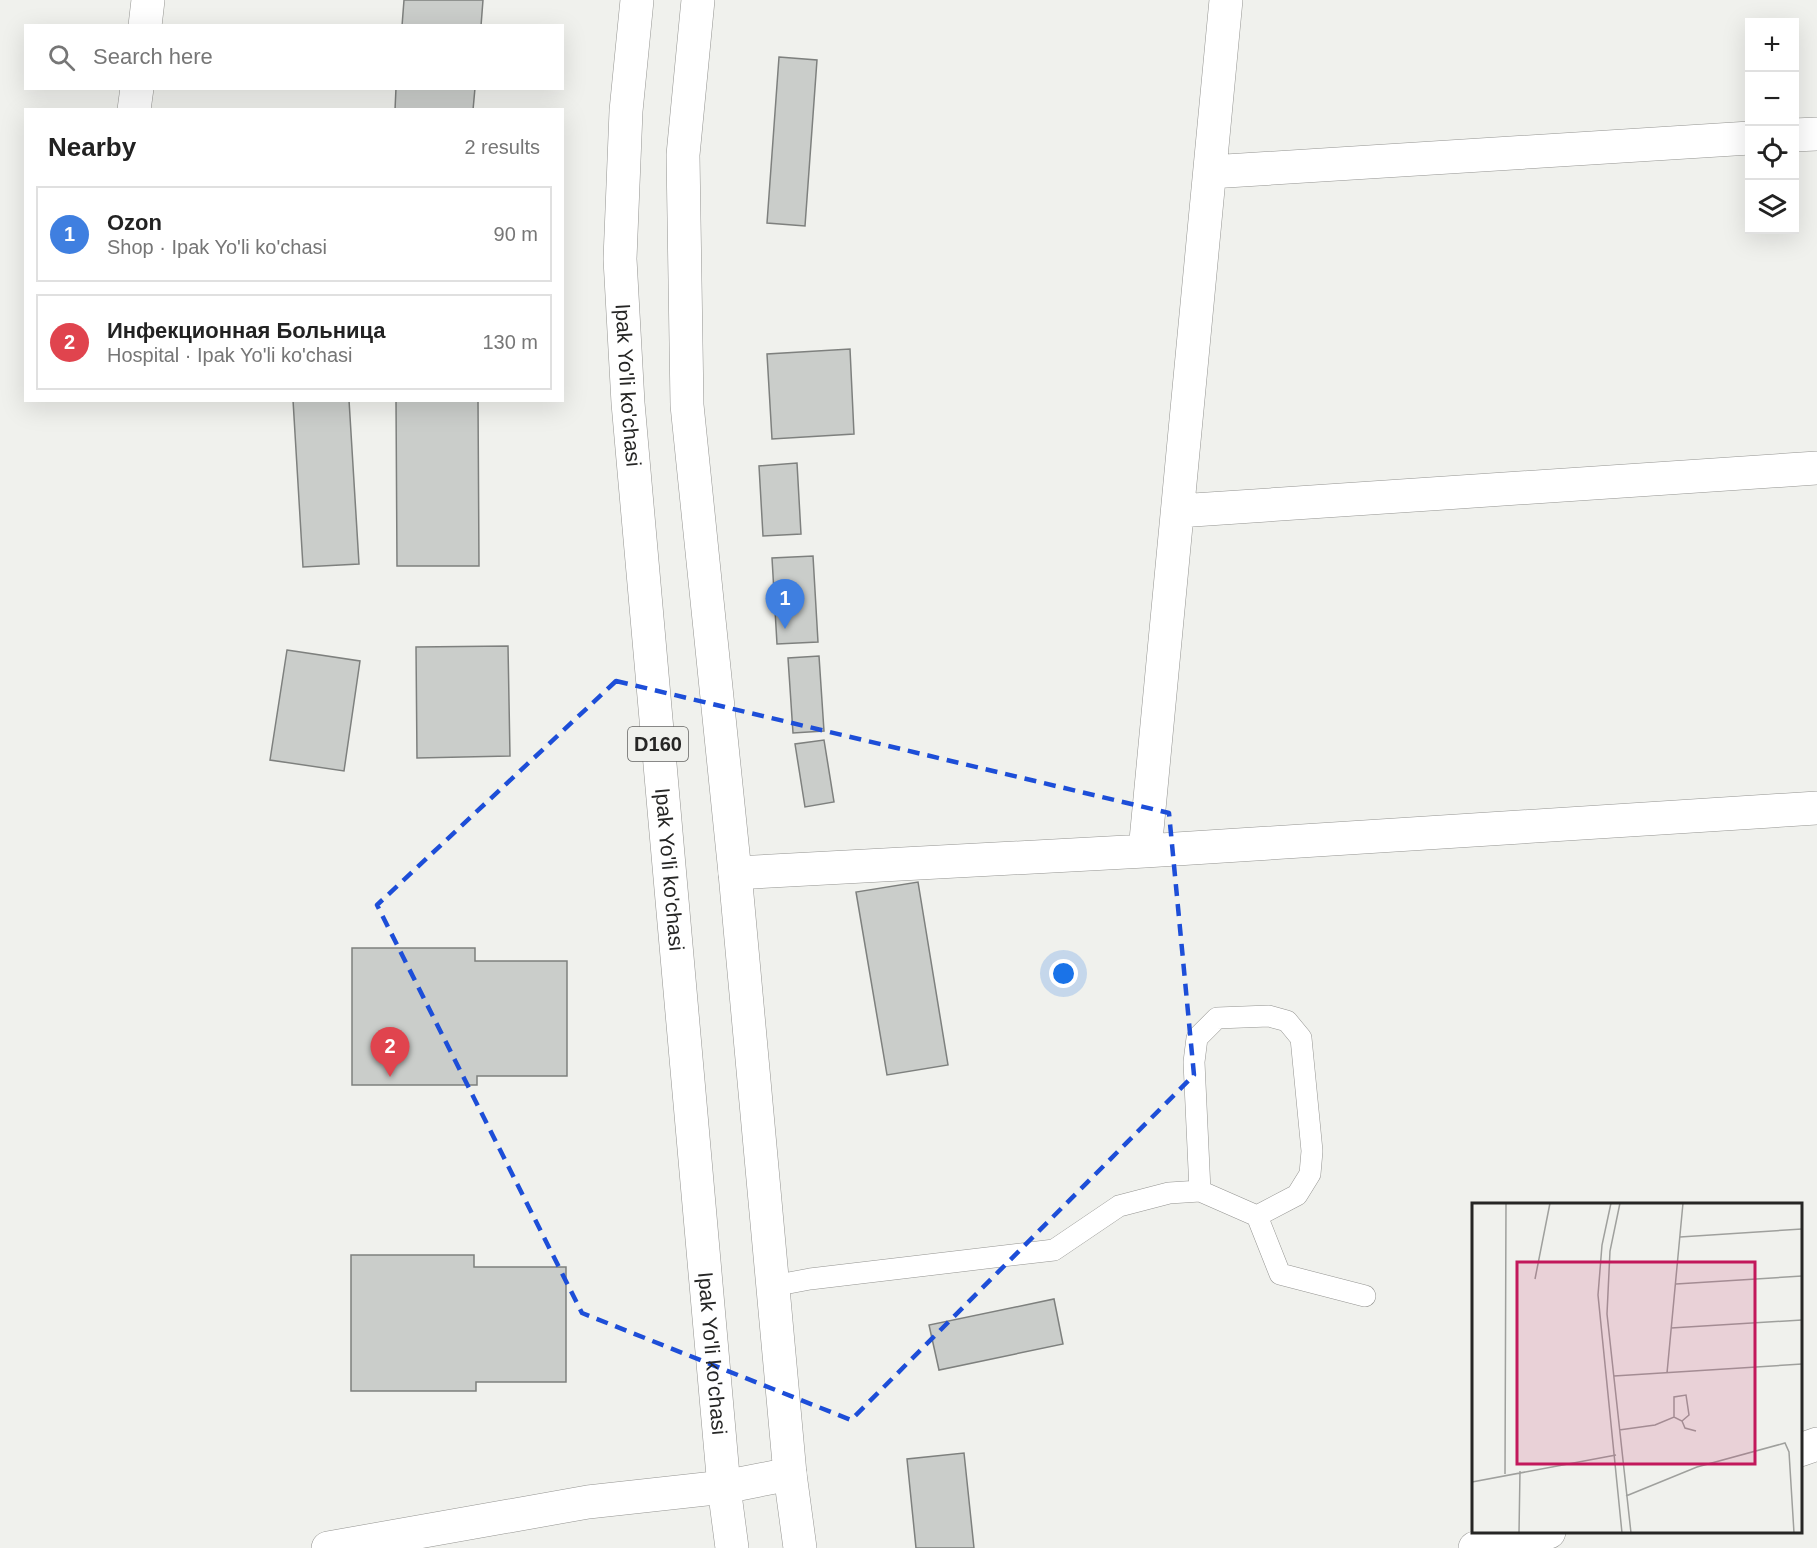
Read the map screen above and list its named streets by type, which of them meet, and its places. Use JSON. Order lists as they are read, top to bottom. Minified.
{"streets":{"main road":["Ipak Yo'li ko'chasi","D160"]},"crossings":[["Ipak Yo'li ko'chasi","D160"]],"page":{"map_buttons":["+","−"],"search":"Search here","heading":["Nearby","2 results"],"list":[{"mark":"1","name":"Ozon","note":"Shop · Ipak Yo'li ko'chasi","value":"90 m"},{"mark":"2","name":"Инфекционная Больница","note":"Hospital · Ipak Yo'li ko'chasi","value":"130 m"}],"pins":["1","2"]}}
